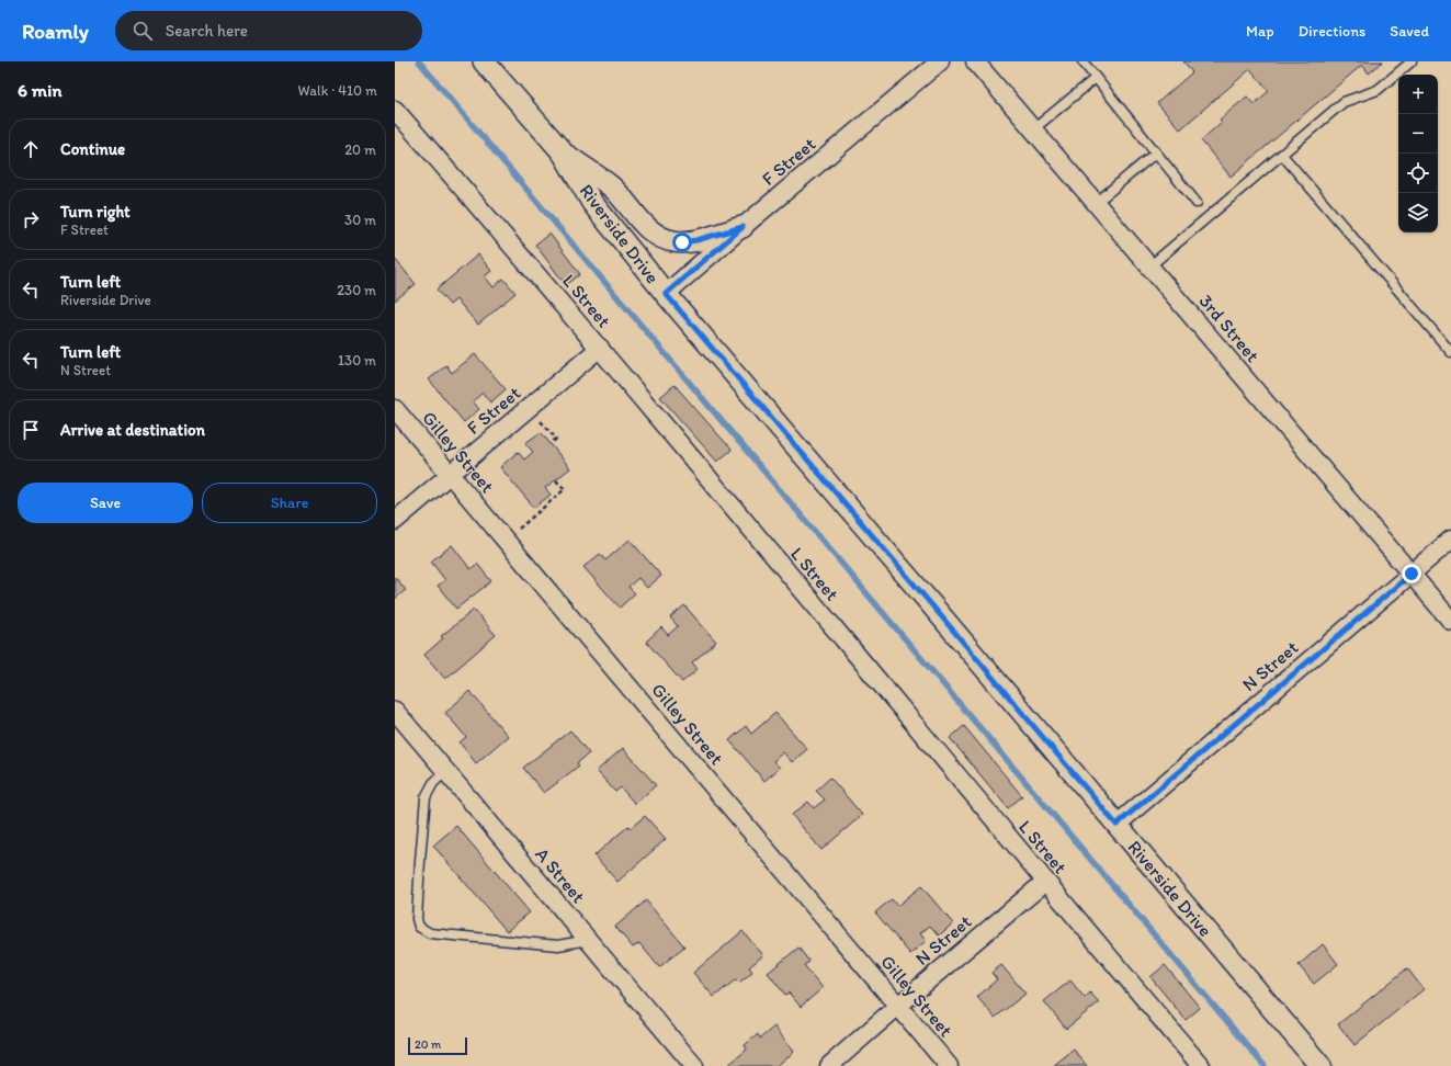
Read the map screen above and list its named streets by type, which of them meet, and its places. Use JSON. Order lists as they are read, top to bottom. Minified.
{"streets":{"street":["F Street","Riverside Drive","L Street","3rd Street","Gilley Street","N Street","A Street"]},"crossings":[["F Street","Riverside Drive"],["F Street","L Street"],["F Street","Gilley Street"],["Riverside Drive","N Street"],["L Street","N Street"],["3rd Street","N Street"],["Gilley Street","N Street"]],"scale_bar":"20 m","page":{"header":"Roamly","search":"Search here","nav":["Map","Directions","Saved"],"heading":["6 min","Walk · 410 m"],"map_buttons":["+","−"],"list":[["Continue","20 m"],["Turn right","F Street","30 m"],["Turn left","Riverside Drive","230 m"],["Turn left","N Street","130 m"],"Arrive at destination"],"buttons":["Save","Share"],"scale":"20 m"}}
